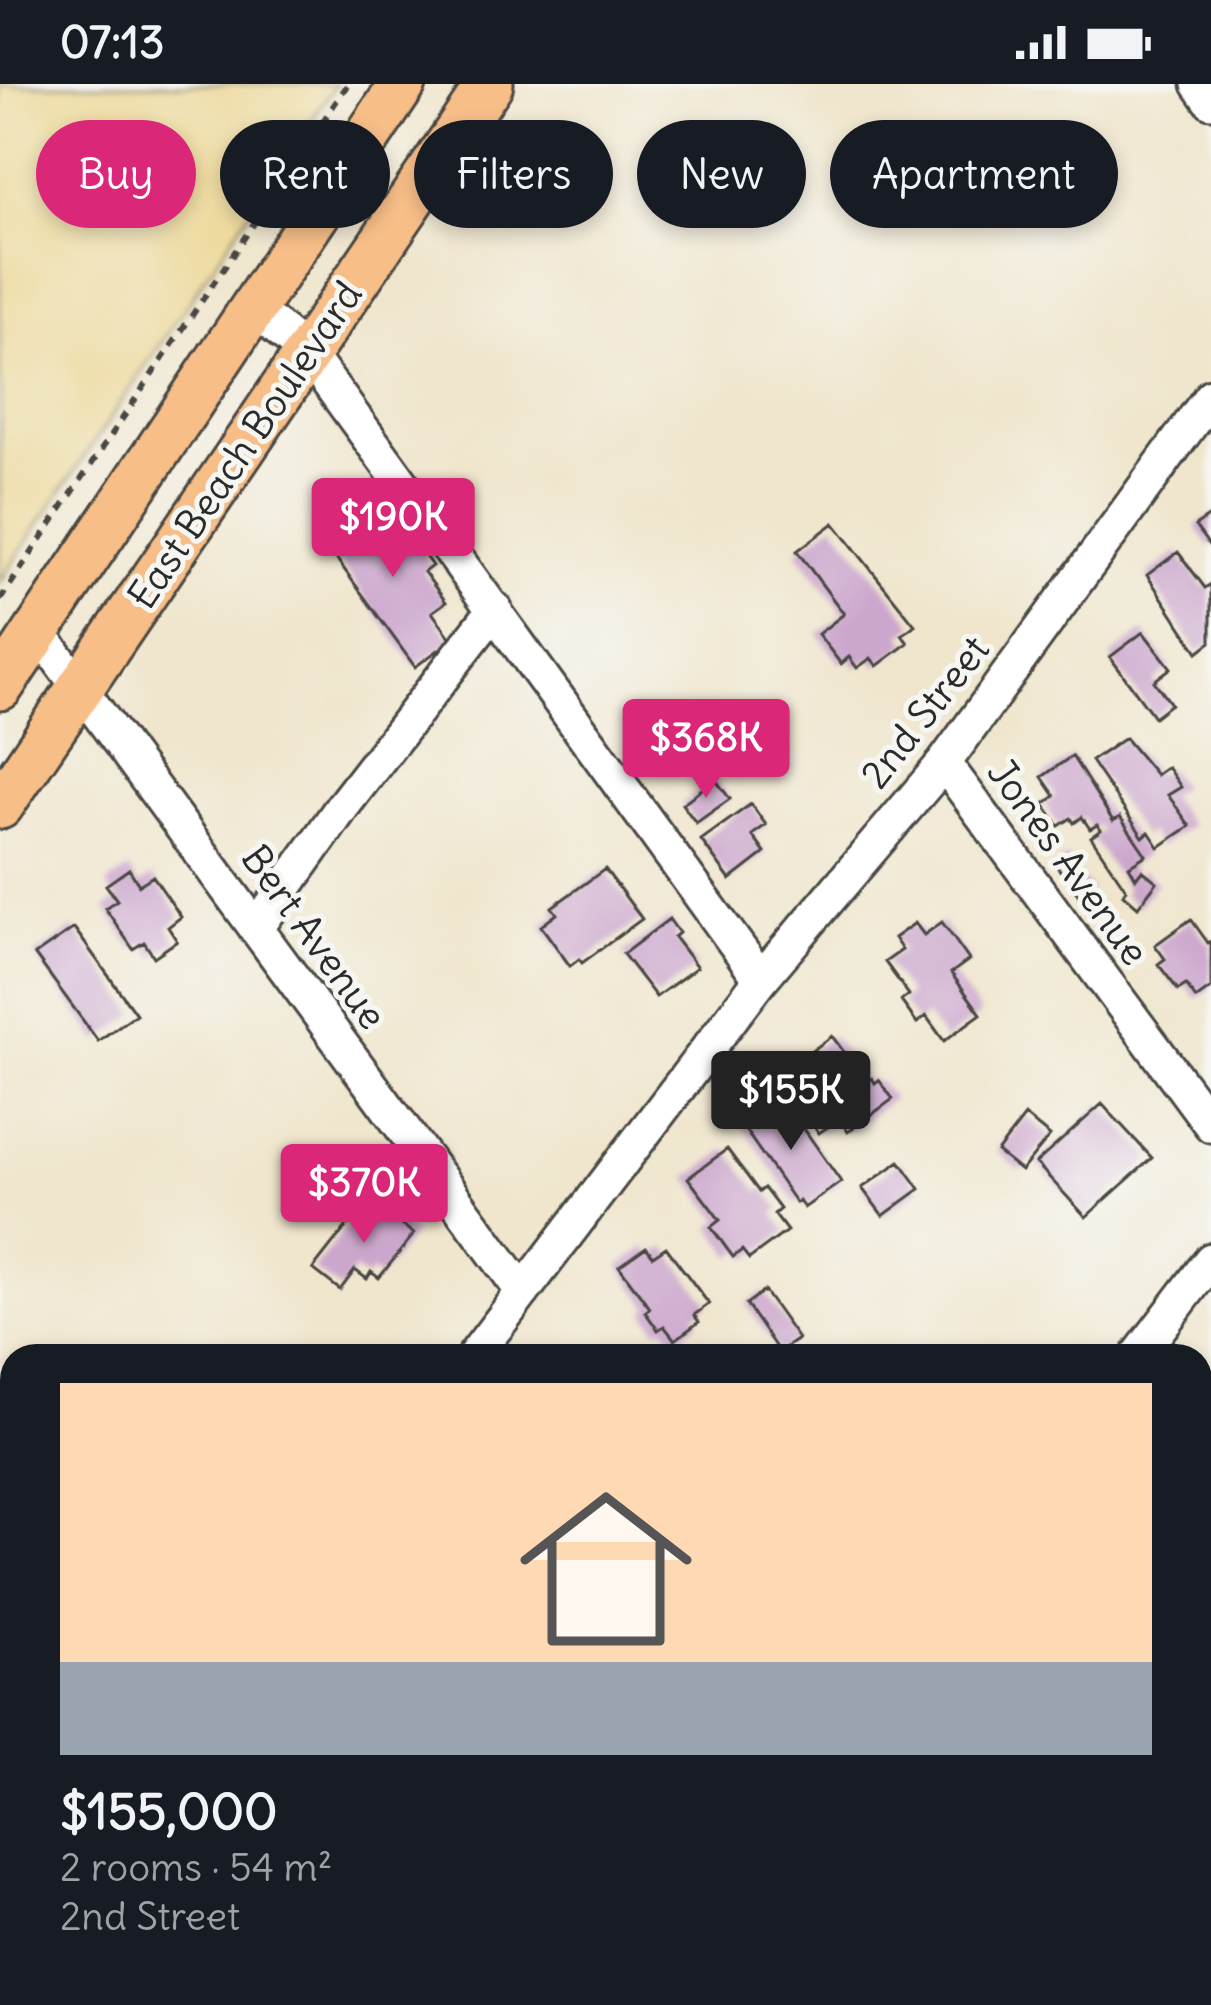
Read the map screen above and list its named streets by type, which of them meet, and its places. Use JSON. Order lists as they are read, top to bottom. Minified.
{"streets":{"main road":["East Beach Boulevard"],"street":["2nd Street","Jones Avenue","Bert Avenue"]},"crossings":[["East Beach Boulevard","Bert Avenue"],["2nd Street","Jones Avenue"],["2nd Street","Bert Avenue"]],"page":{"status":"07:13","chip":["Buy","Rent","Filters","New","Apartment"],"price":["$190K","$368K","$155K","$370K"],"list":[{"name":"$155,000","note":"2 rooms · 54 m² · 2nd Street"}]}}
